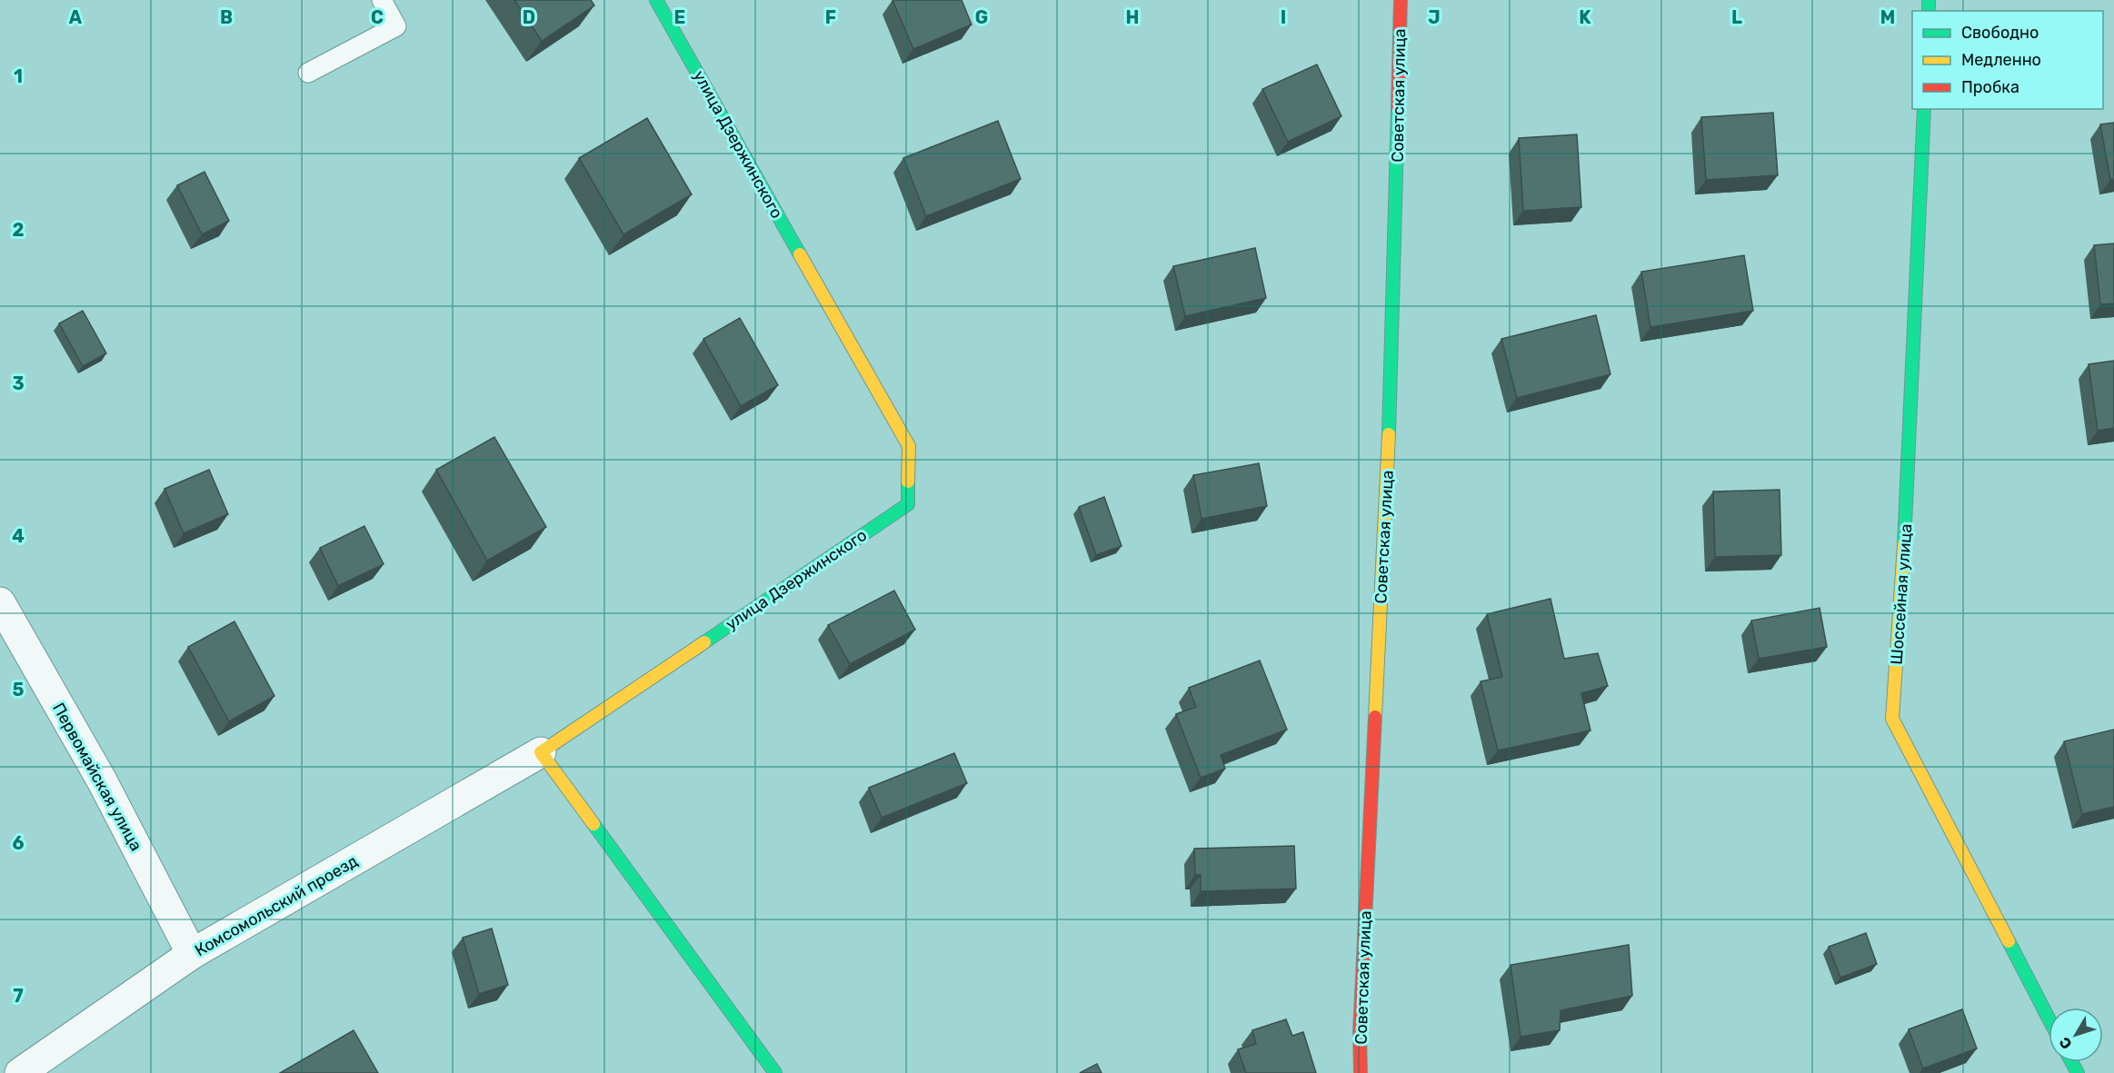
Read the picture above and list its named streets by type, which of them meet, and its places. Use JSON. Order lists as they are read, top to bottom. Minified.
{"streets":{"street":["Советская улица","улица Дзержинского","Шоссейная улица","Первомайская улица","Комсомольский проезд"]},"crossings":[["улица Дзержинского","Комсомольский проезд"],["Первомайская улица","Комсомольский проезд"]],"legend":["Свободно","Медленно","Пробка"],"north":"bottom left","grid":{"columns":["A","B","C","D","E","F","G","H","I","J","K","L","M"],"rows":["1","2","3","4","5","6","7"]}}
